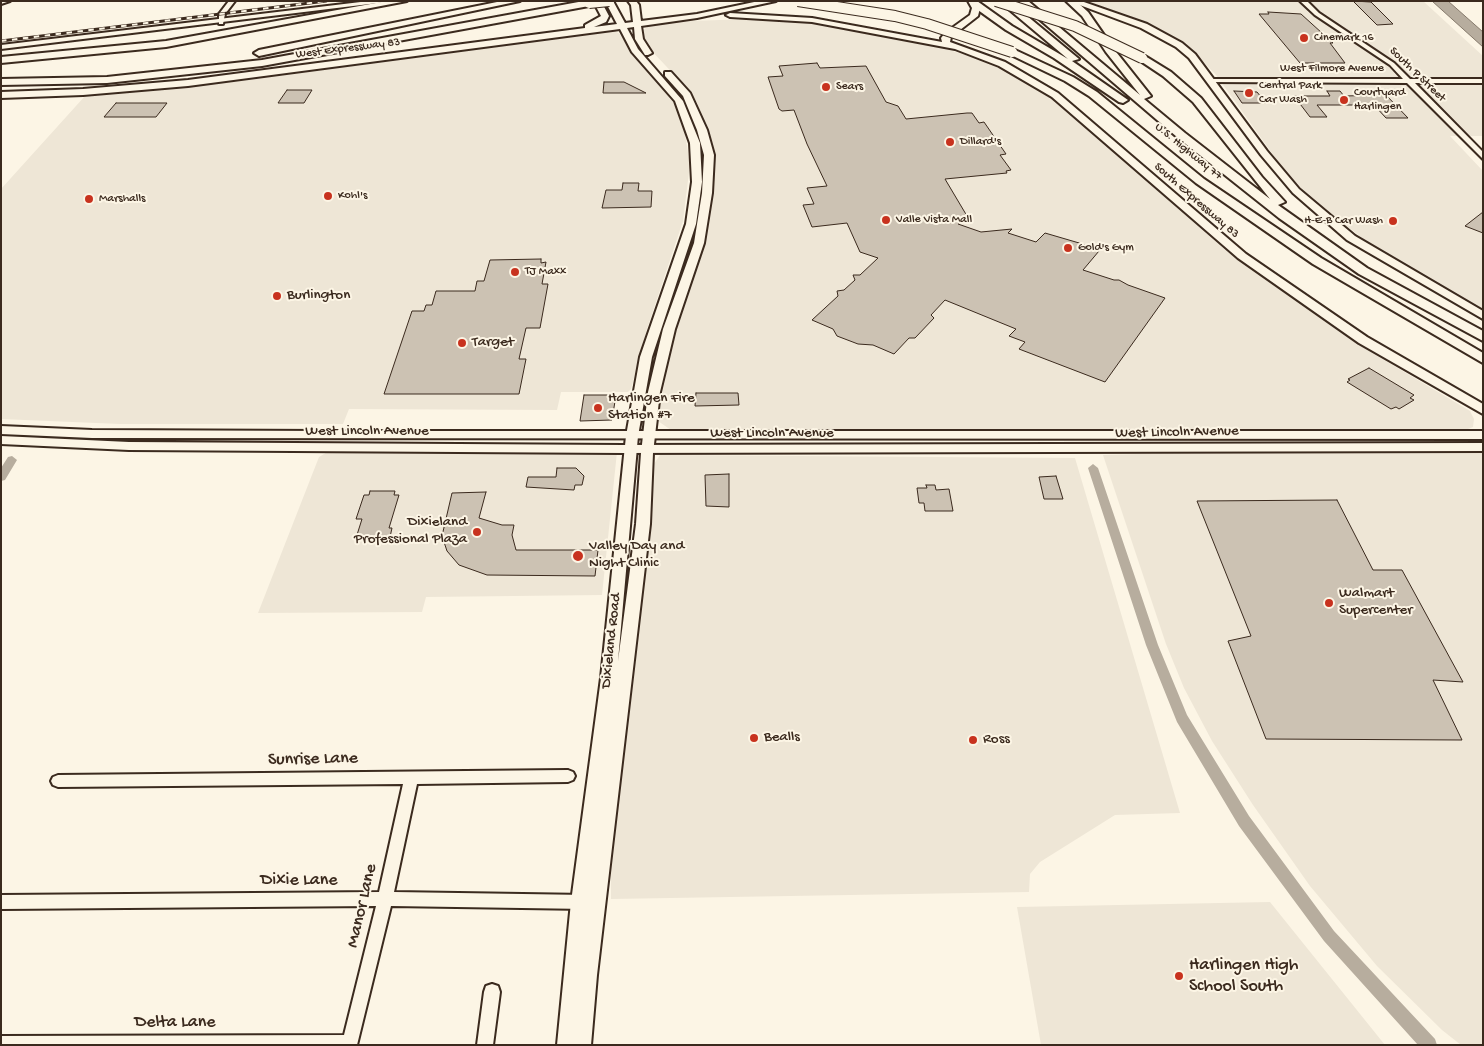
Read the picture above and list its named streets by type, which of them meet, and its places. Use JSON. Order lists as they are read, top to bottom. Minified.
{"streets":{"highway":["U.S. Highway 77"],"main road":["West Expressway 83","South Expressway 83","Dixieland Road"],"street":["West Filmore Avenue","South P Street","West Lincoln Avenue","Sunrise Lane","Dixie Lane","Manor Lane","Delta Lane"]},"crossings":[["West Expressway 83","South Expressway 83"],["West Expressway 83","Dixieland Road"],["West Filmore Avenue","South P Street"],["West Lincoln Avenue","Dixieland Road"],["Dixieland Road","Dixie Lane"],["Sunrise Lane","Manor Lane"],["Dixie Lane","Manor Lane"],["Manor Lane","Delta Lane"]],"places":["Cinemark 16","Sears","Central Park Car Wash","Courtyard Harlingen","Dillard's","Kohl's","Marshalls","Valle Vista Mall","H-E-B Car Wash","Gold's Gym","TJ Maxx","Burlington","Target","Harlingen Fire Station #7","Dixieland Professional Plaza","Valley Day and Night Clinic","Walmart Supercenter","Bealls","Ross","Harlingen High School South"]}
